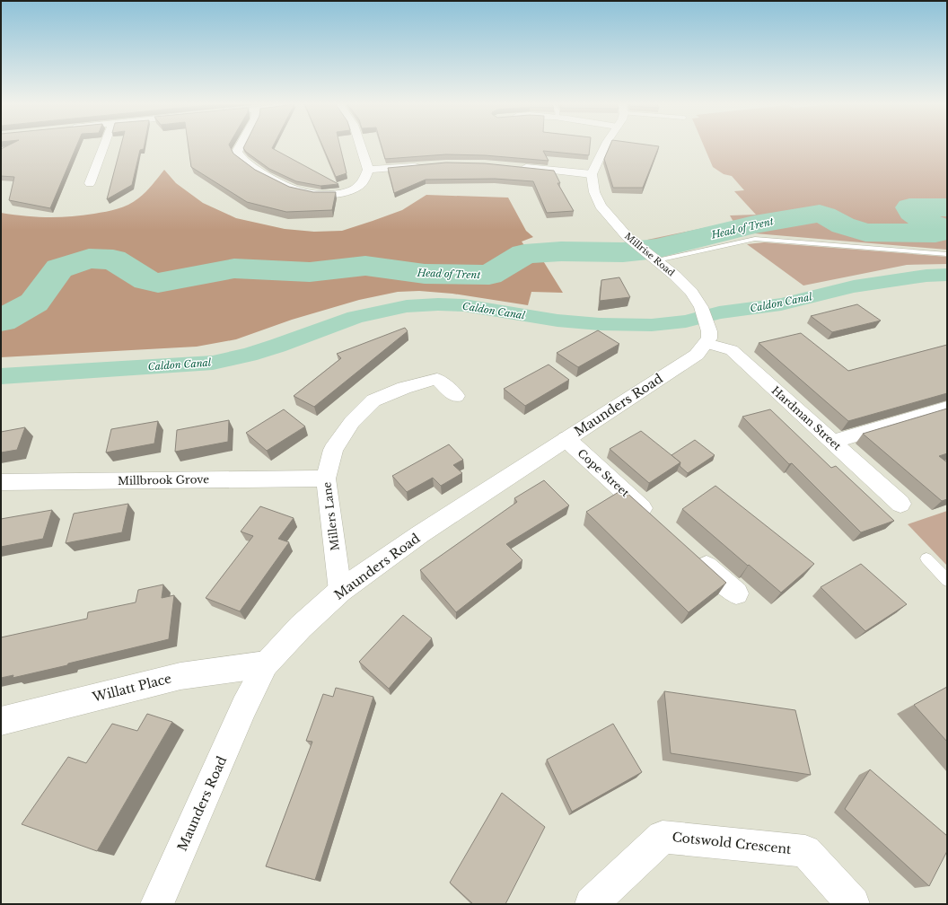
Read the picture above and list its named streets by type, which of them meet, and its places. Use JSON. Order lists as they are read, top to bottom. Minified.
{"streets":{"street":["Millrise Road","Maunders Road","Hardman Street","Cope Street","Millbrook Grove","Millers Lane","Willatt Place","Cotswold Crescent"]},"crossings":[["Millrise Road","Maunders Road"],["Millrise Road","Hardman Street"],["Maunders Road","Hardman Street"],["Maunders Road","Cope Street"],["Maunders Road","Millers Lane"],["Maunders Road","Willatt Place"],["Millbrook Grove","Millers Lane"]],"water":["Head of Trent","Caldon Canal"]}
